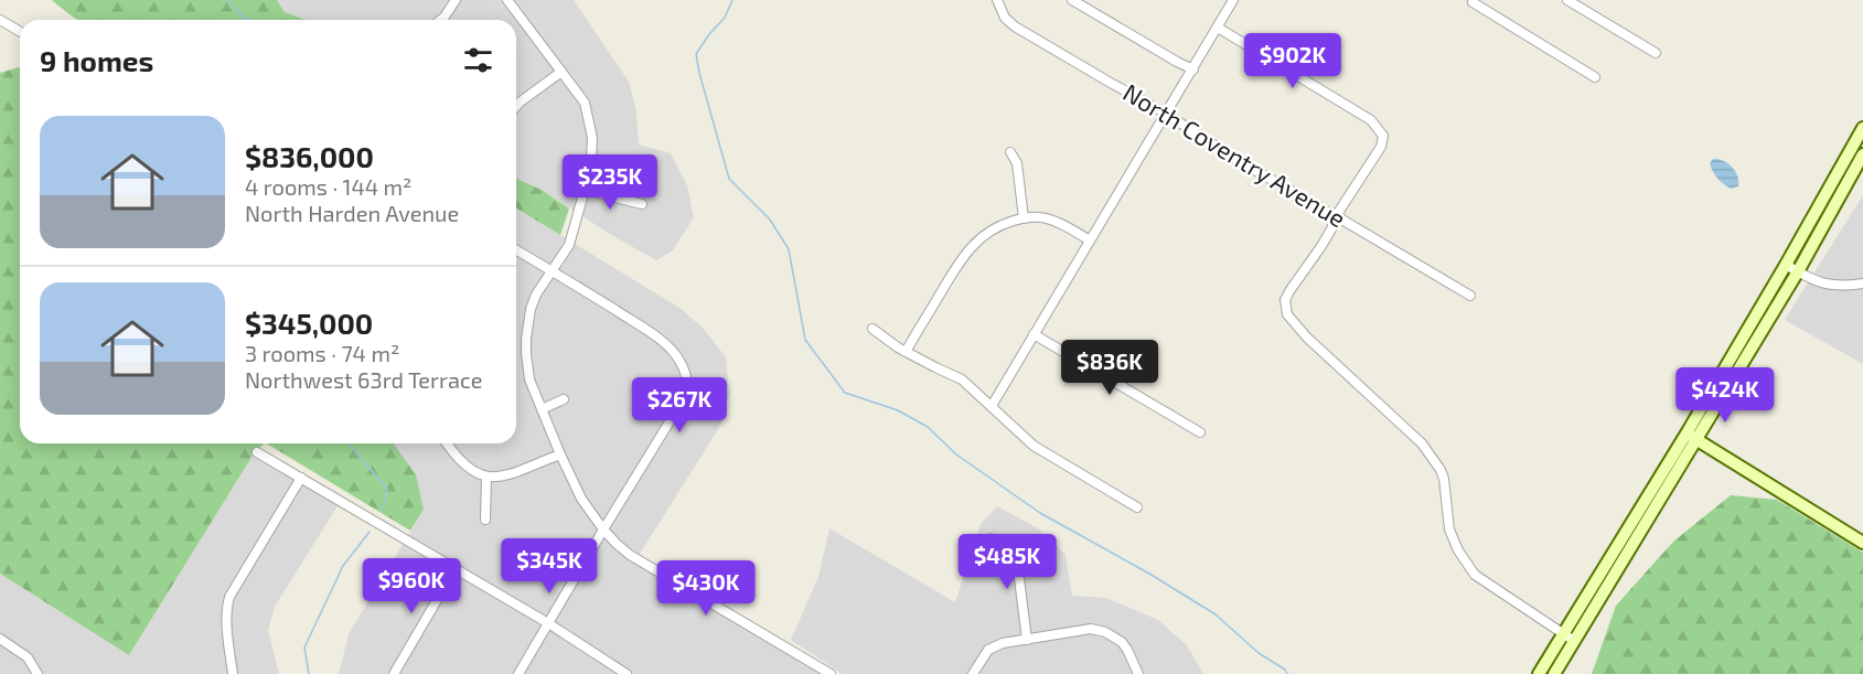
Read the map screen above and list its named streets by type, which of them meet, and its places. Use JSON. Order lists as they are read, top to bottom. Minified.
{"streets":{"street":["North Coventry Avenue"]},"page":{"heading":"9 homes","price":["$902K","$235K","$836K","$424K","$267K","$485K","$345K","$960K","$430K"],"list":[{"name":"$836,000","note":"4 rooms · 144 m² · North Harden Avenue"},{"name":"$345,000","note":"3 rooms · 74 m² · Northwest 63rd Terrace"}]}}
